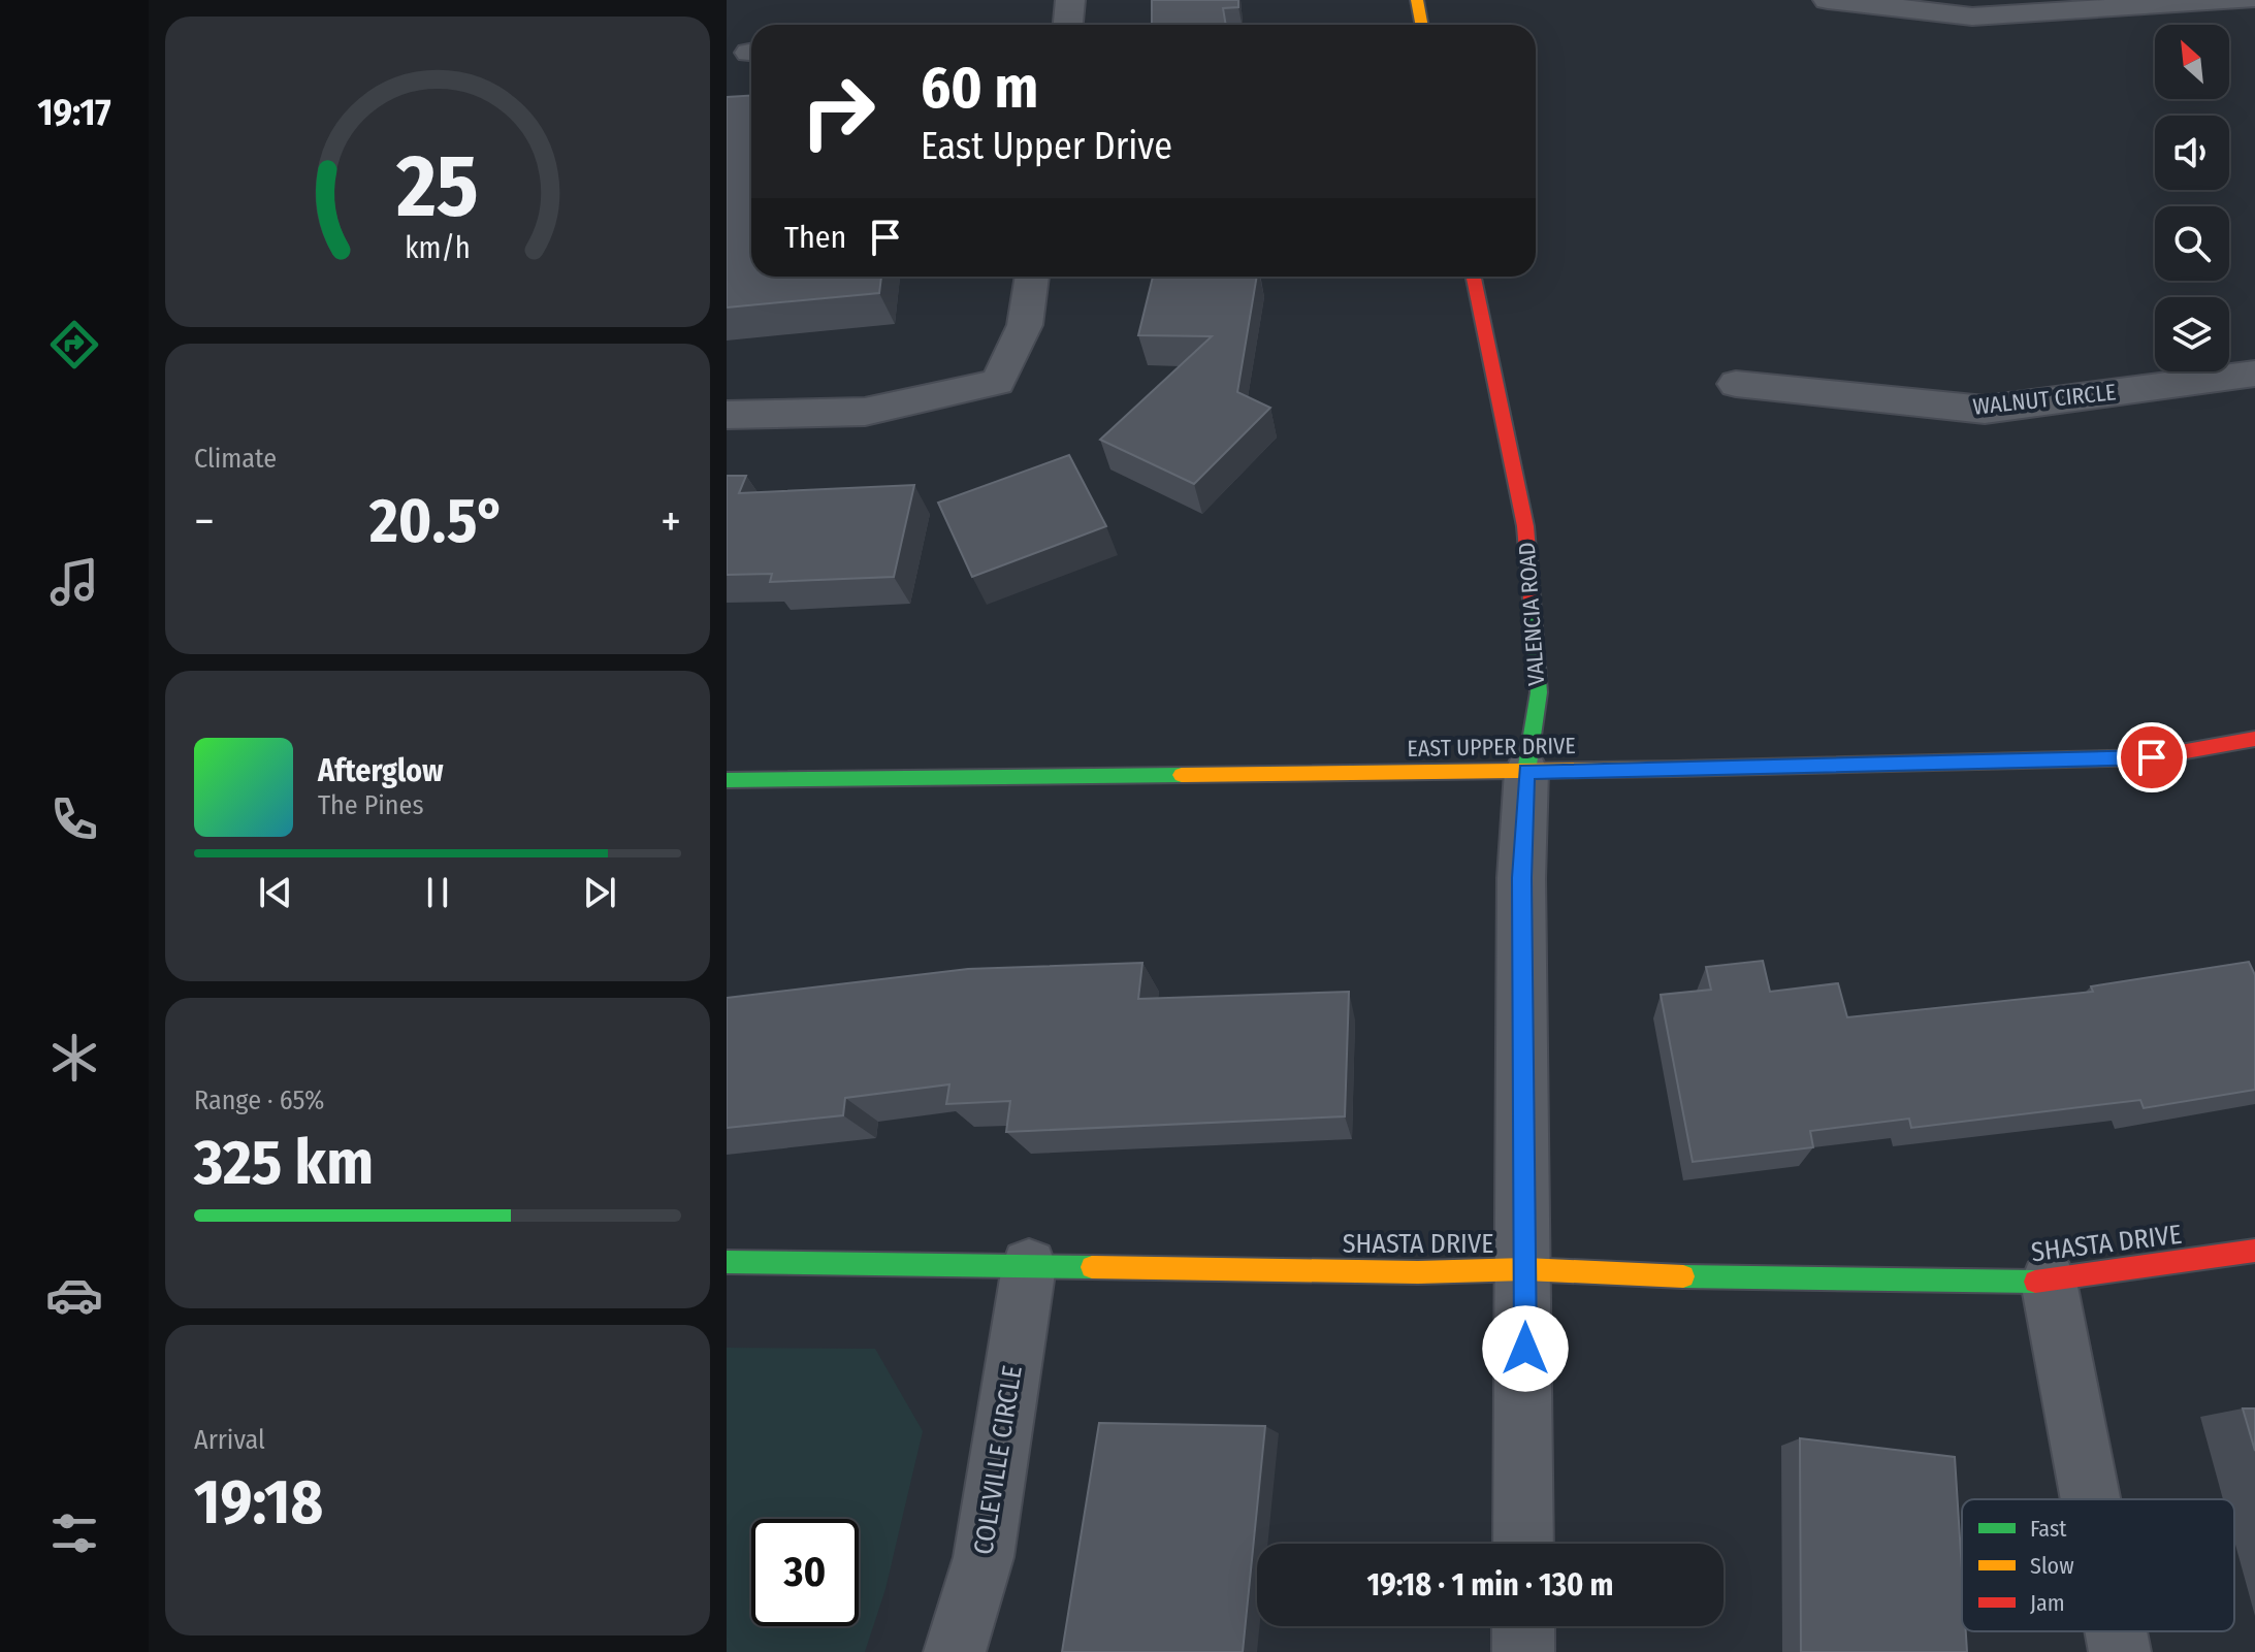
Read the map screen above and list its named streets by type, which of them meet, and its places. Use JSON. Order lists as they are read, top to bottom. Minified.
{"streets":{"street":["WALNUT CIRCLE","VALENCIA ROAD","EAST UPPER DRIVE","SHASTA DRIVE","COLEVILLE CIRCLE"]},"crossings":[["VALENCIA ROAD","EAST UPPER DRIVE"],["VALENCIA ROAD","SHASTA DRIVE"],["SHASTA DRIVE","COLEVILLE CIRCLE"]],"legend":["Fast","Slow","Jam"],"north":"top left","page":{"tabs":"19:17","turn":["60 m","East Upper Drive"],"then":"Then","tile":["Climate",["Range · 65%","325 km"],["Arrival","19:18"]],"heat":["−","20.5°","+"],"song":["Afterglow","The Pines"],"limit":"30","trip":"19:18 · 1 min · 130 m","gauge":["25","km/h"]}}
